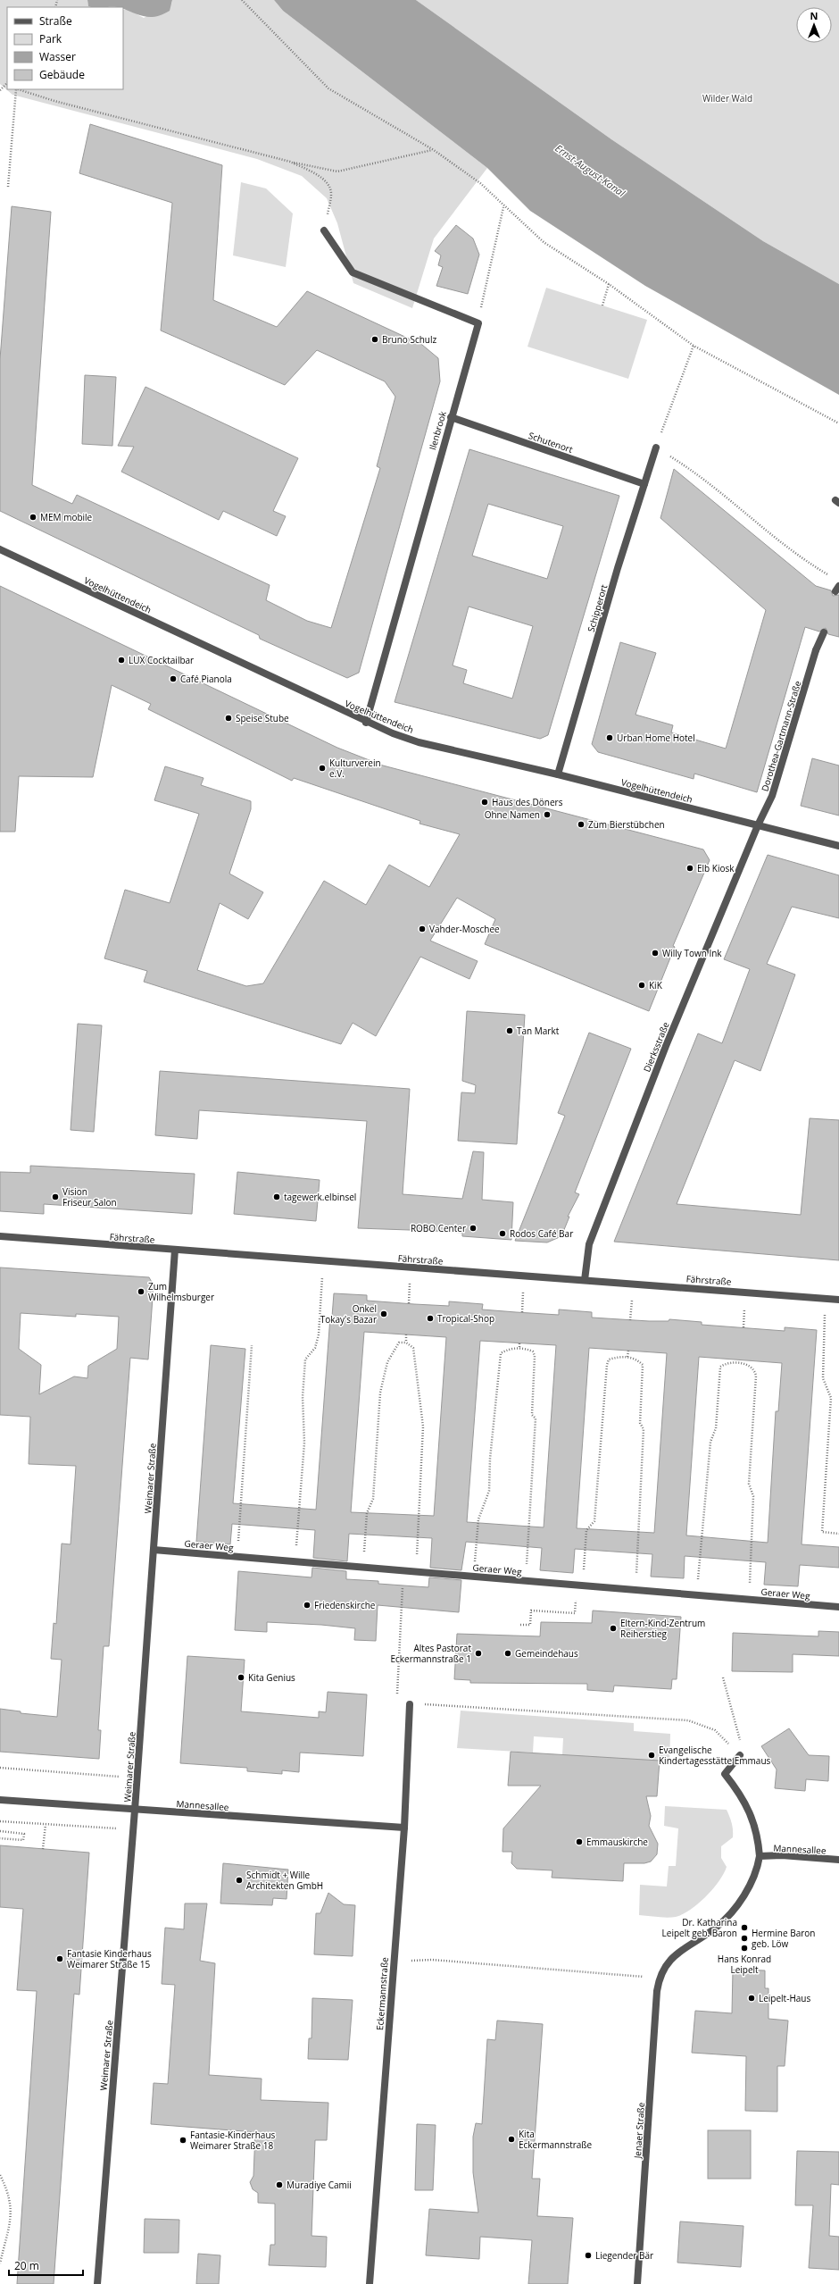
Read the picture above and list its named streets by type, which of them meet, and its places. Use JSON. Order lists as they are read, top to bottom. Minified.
{"streets":{"street":["Ilenbrook","Schutenort","Vogelhüttendeich","Schipperort","Dorothea-Gartmann-Straße","Dierksstraße","Fährstraße","Weimarer Straße","Geraer Weg","Mannesallee","Eckermannstraße","Jenaer Straße"]},"crossings":[["Ilenbrook","Schutenort"],["Ilenbrook","Vogelhüttendeich"],["Schutenort","Schipperort"],["Vogelhüttendeich","Schipperort"],["Vogelhüttendeich","Dorothea-Gartmann-Straße"],["Vogelhüttendeich","Dierksstraße"],["Dorothea-Gartmann-Straße","Dierksstraße"],["Dierksstraße","Fährstraße"],["Fährstraße","Weimarer Straße"],["Weimarer Straße","Geraer Weg"],["Weimarer Straße","Mannesallee"],["Mannesallee","Eckermannstraße"]],"water":["Ernst-August-Kanal"],"parks":["Wilder Wald"],"places":["Bruno Schulz","MEM mobile","LUX Cocktailbar","Café Pianola","Speise Stube","Urban Home Hotel","Kulturverein e.V.","Haus des Döners","Ohne Namen","Zum Bierstübchen","Elb Kiosk","Vahder-Moschee","Willy Town Ink","KiK","Tan Markt","Vision Friseur Salon","tagewerk.elbinsel","ROBO Center","Rodos Café Bar","Zum Wilhelmsburger","Onkel Tokay's Bazar","Tropical-Shop","Friedenskirche","Eltern-Kind-Zentrum Reiherstieg","Altes Pastorat Eckermannstraße 1","Gemeindehaus","Kita Genius","Evangelische Kindertagesstätte Emmaus","Emmauskirche","Schmidt + Wille Architekten GmbH","Dr. Katharina Leipelt geb. Baron","Hermine Baron geb. Löw","Hans Konrad Leipelt","Fantasie Kinderhaus Weimarer Straße 15","Leipelt-Haus","Kita Eckermannstraße","Fantasie-Kinderhaus Weimarer Straße 18","Muradiye Camii","Liegender Bär"],"legend":["Straße","Park","Wasser","Gebäude"],"scale_bar":"20 m","north":"top"}
